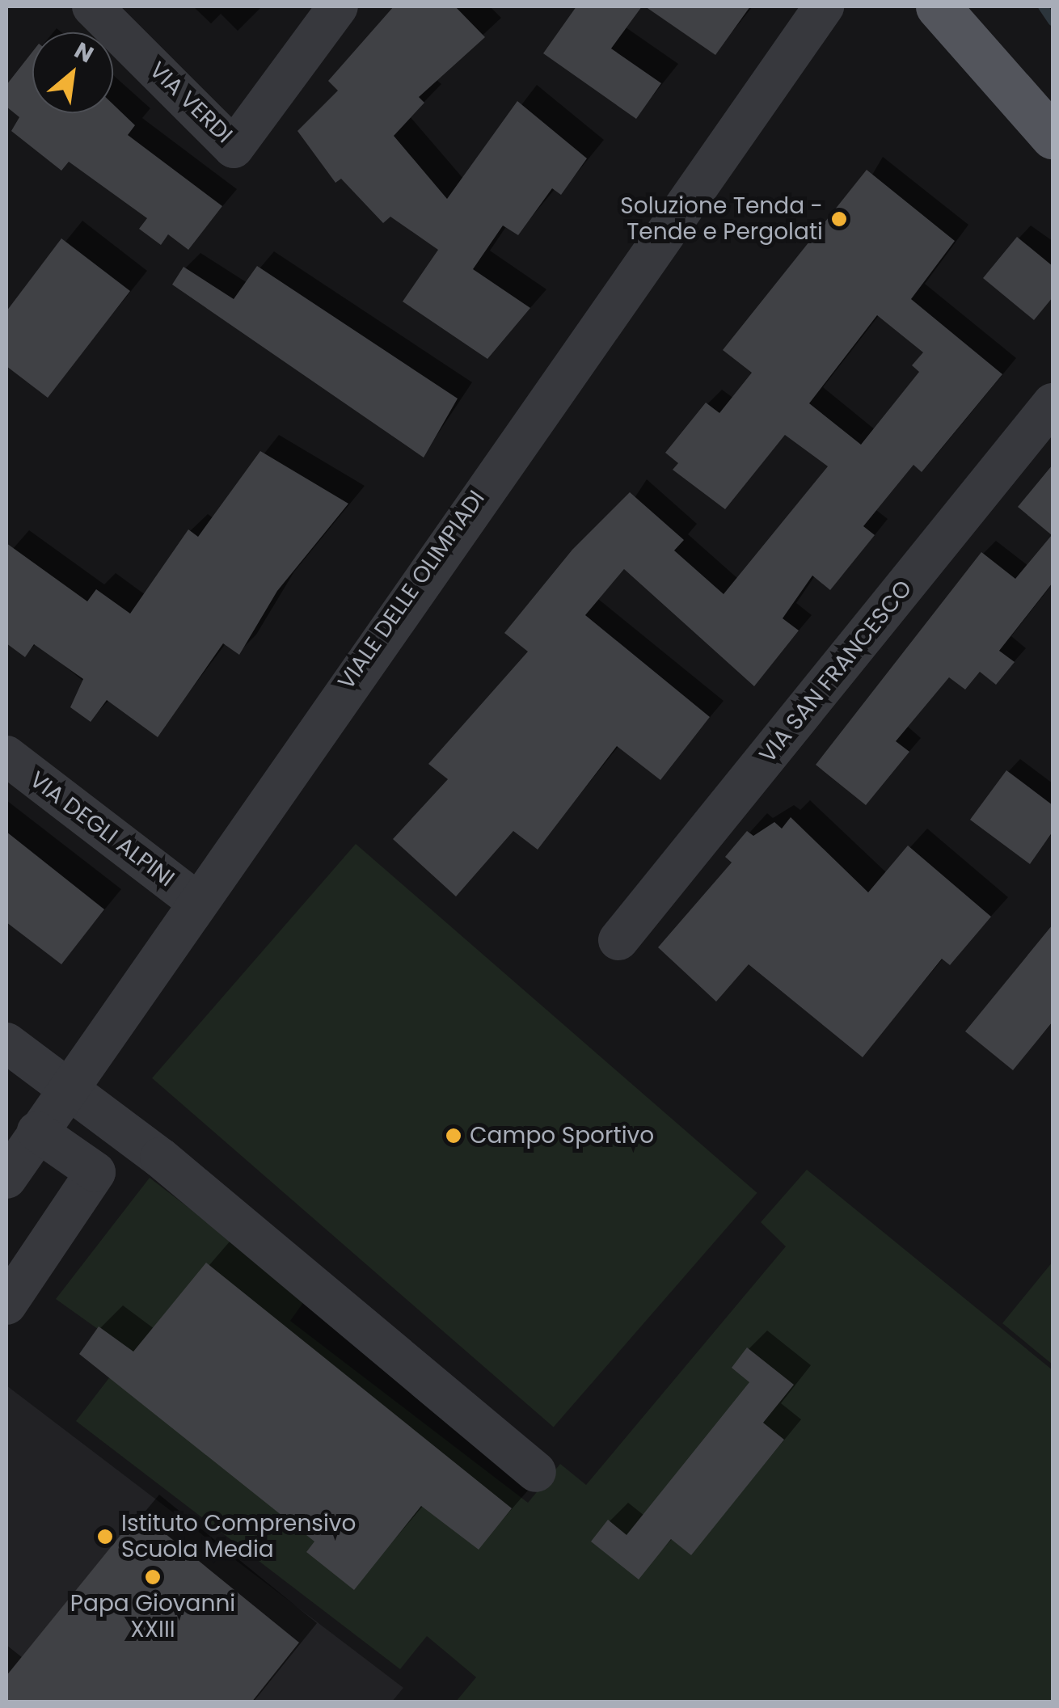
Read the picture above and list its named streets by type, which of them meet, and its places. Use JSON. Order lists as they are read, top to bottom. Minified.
{"streets":{"street":["VIA VERDI","VIALE DELLE OLIMPIADI","VIA SAN FRANCESCO","VIA DEGLI ALPINI"]},"crossings":[["VIALE DELLE OLIMPIADI","VIA DEGLI ALPINI"]],"places":["Soluzione Tenda - Tende e Pergolati","Campo Sportivo","Istituto Comprensivo Scuola Media","Papa Giovanni XXIII"],"north":"top right"}
